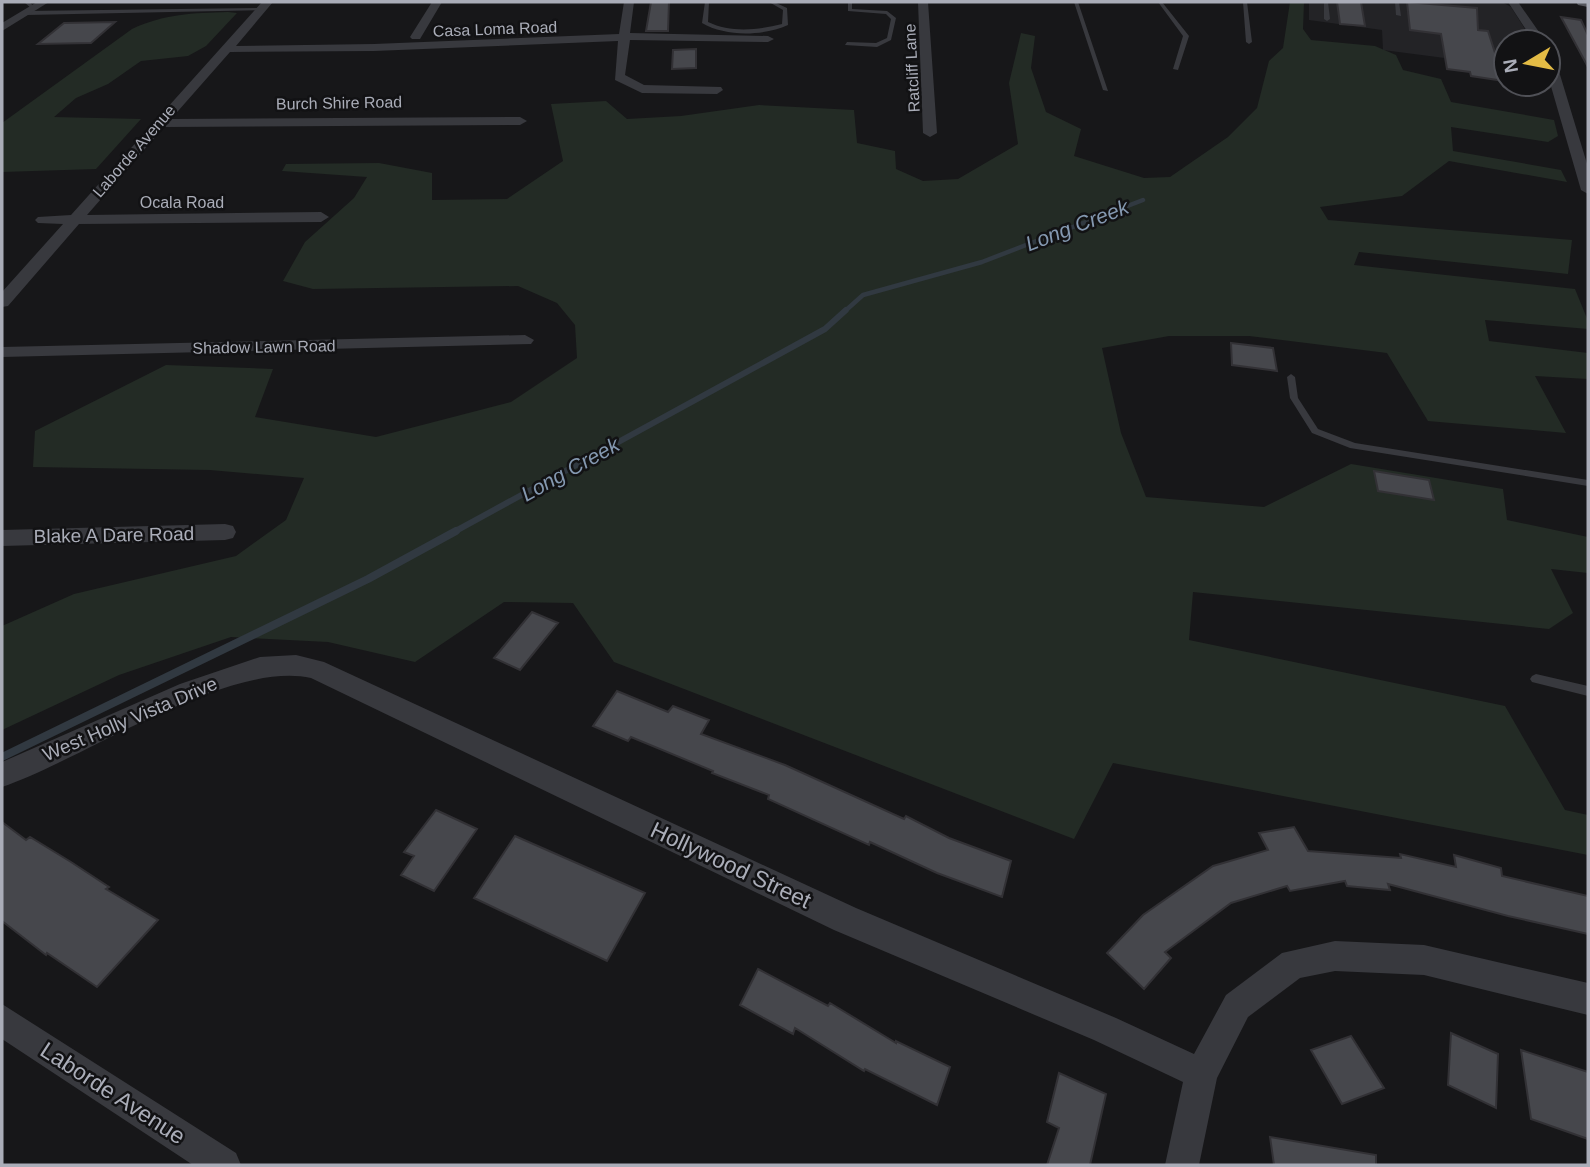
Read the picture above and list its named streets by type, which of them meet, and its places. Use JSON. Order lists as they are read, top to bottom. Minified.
{"streets":{"street":["Casa Loma Road","Ratcliff Lane","Burch Shire Road","Laborde Avenue","Ocala Road","Shadow Lawn Road","Blake A Dare Road","West Holly Vista Drive","Hollywood Street"]},"crossings":[["Casa Loma Road","Laborde Avenue"],["Burch Shire Road","Laborde Avenue"],["Laborde Avenue","Ocala Road"],["West Holly Vista Drive","Hollywood Street"]],"water":["Long Creek"],"north":"left"}
